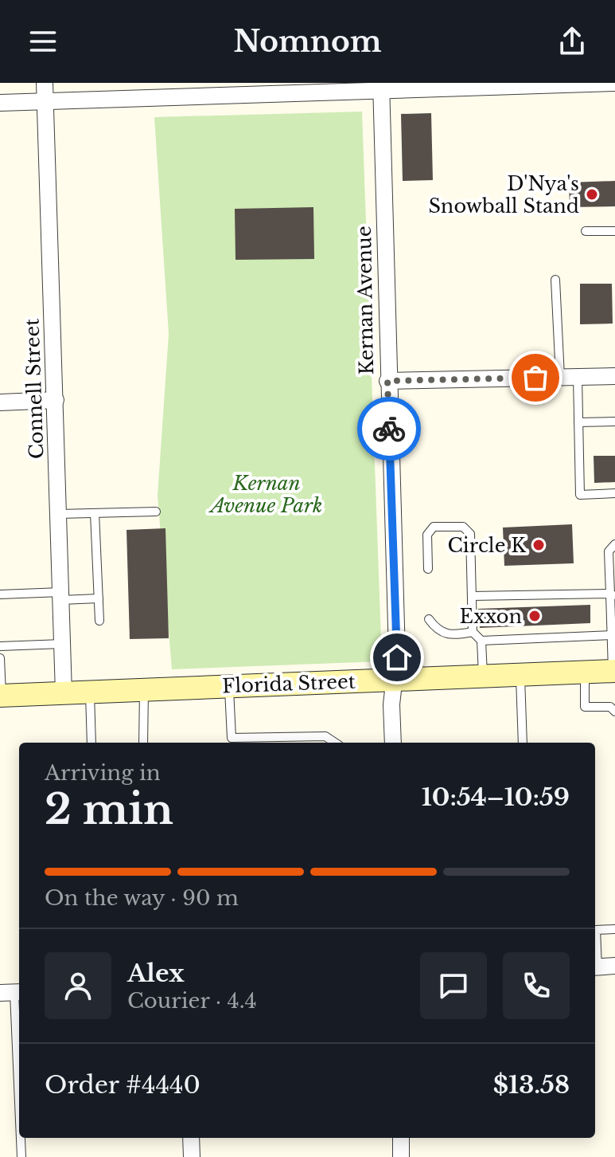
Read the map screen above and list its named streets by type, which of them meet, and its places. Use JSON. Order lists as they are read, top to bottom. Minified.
{"streets":{"main road":["Florida Street"],"street":["Kernan Avenue","Connell Street"]},"crossings":[["Kernan Avenue","Florida Street"],["Connell Street","Florida Street"]],"parks":["Kernan Avenue Park"],"places":["D'Nya's Snowball Stand","Circle K","Exxon"],"page":{"header":"Nomnom","heading":["2 min","Arriving in","10:54–10:59"],"panel":["Alex","Courier · 4.4","Order #4440","$13.58"],"bar":"On the way · 90 m"}}
